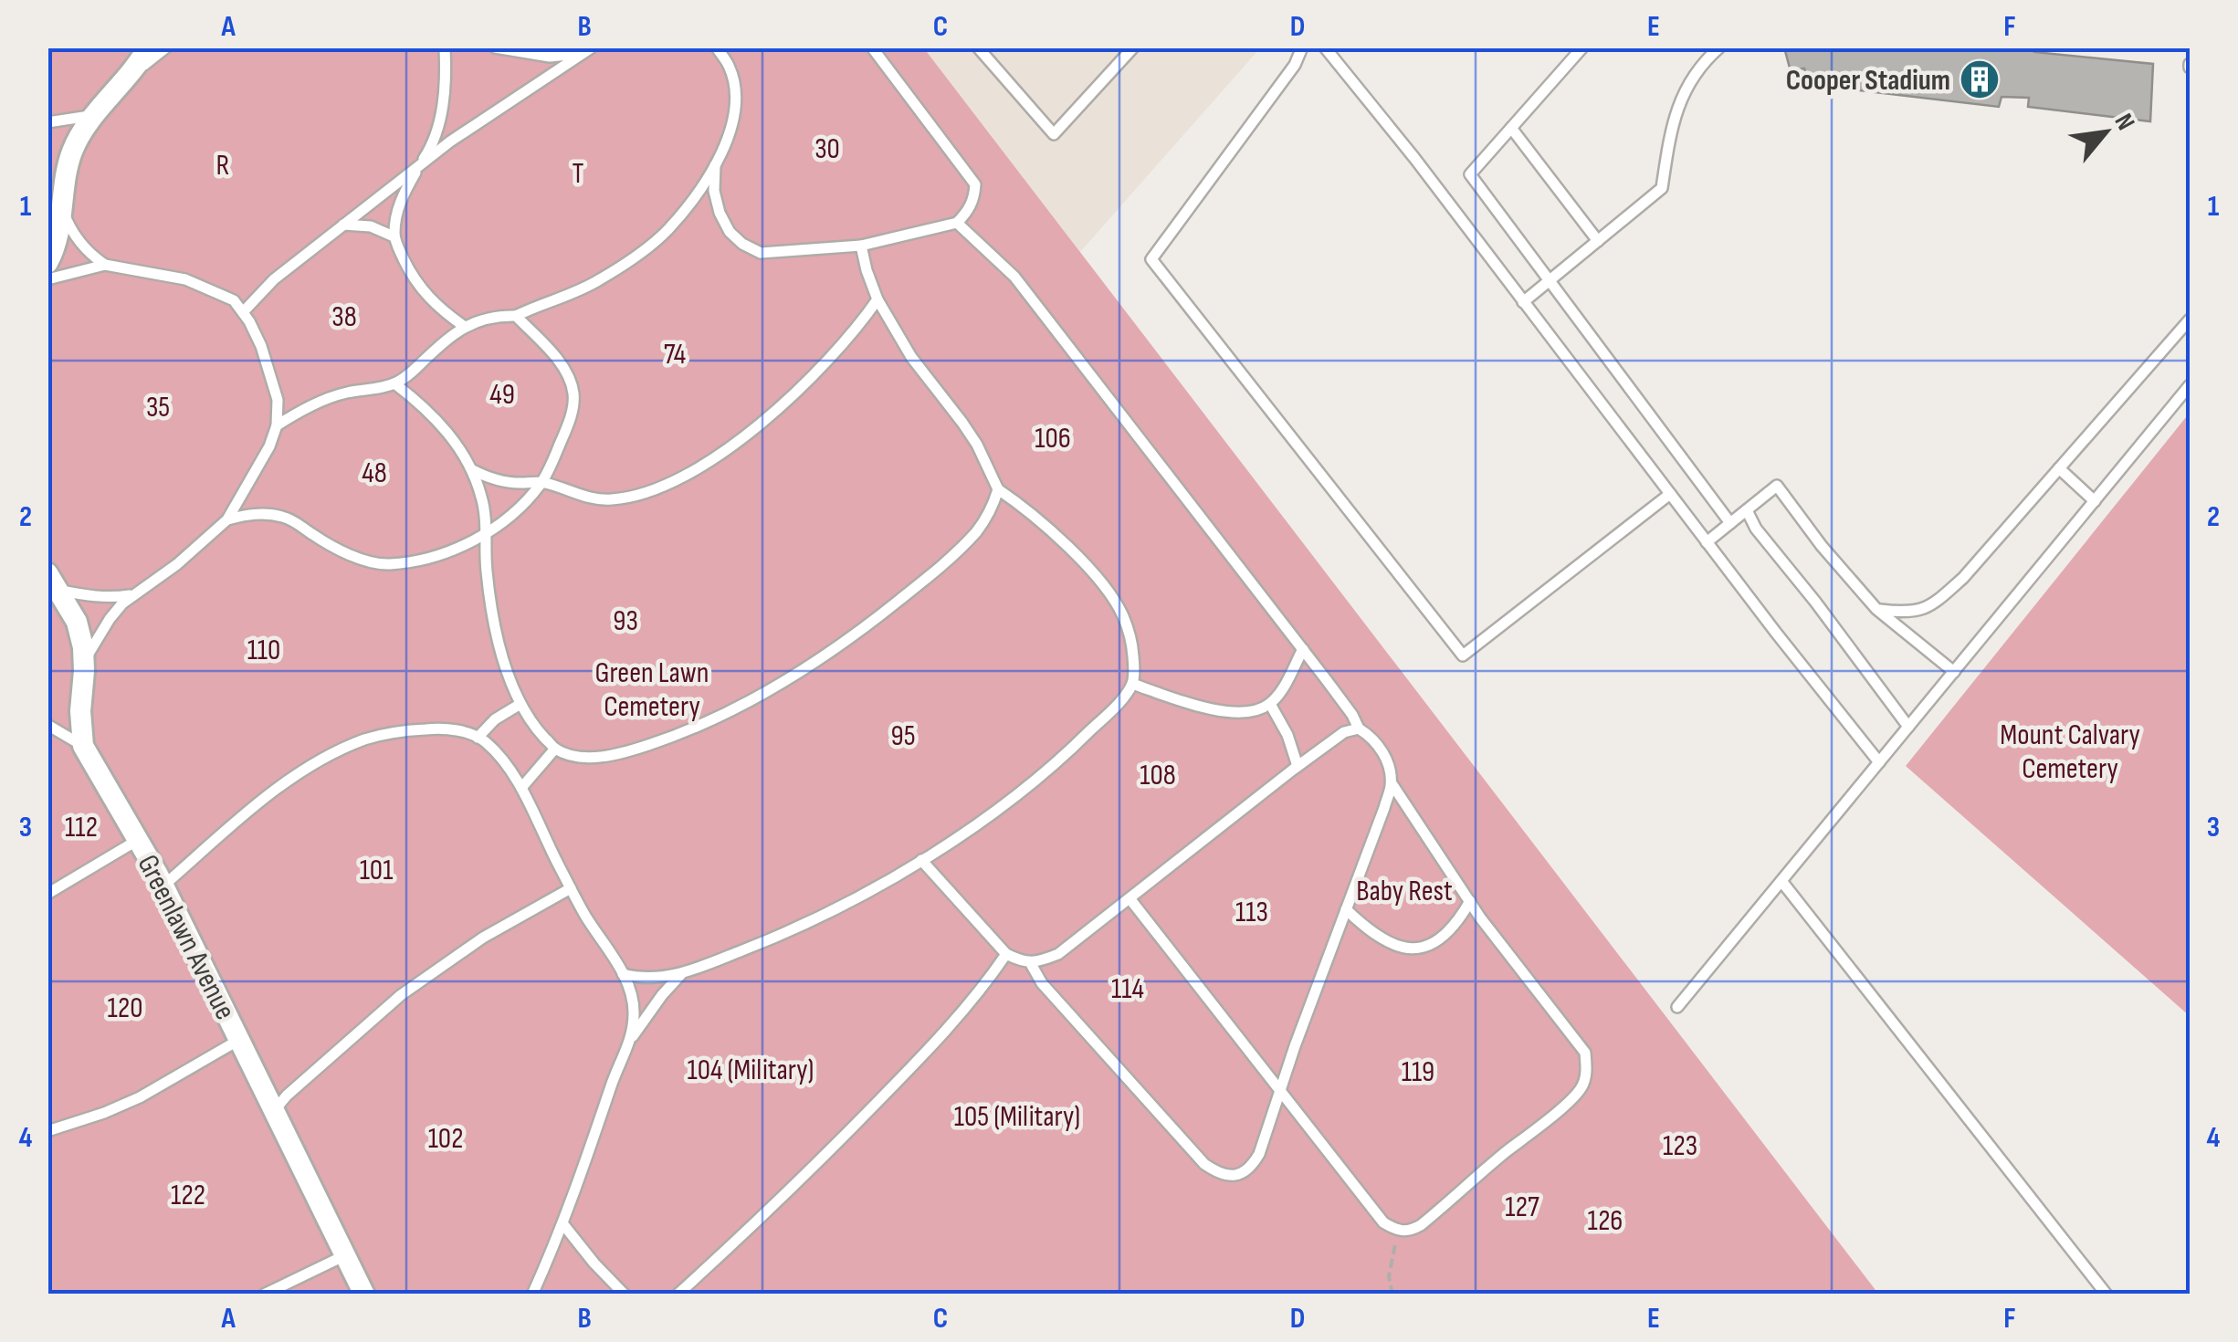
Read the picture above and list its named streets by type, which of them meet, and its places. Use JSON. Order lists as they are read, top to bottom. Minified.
{"streets":{"street":["Greenlawn Avenue"]},"parks":["30","R","T","38","74","49","35","106","48","93","110","Green Lawn Cemetery","Mount Calvary Cemetery","95","108","112","101","Baby Rest","113","114","120","104 (Military)","119","105 (Military)","102","123","122","127","126"],"places":{"building":["Cooper Stadium"]},"north":"top right","grid":{"columns":["A","B","C","D","E","F"],"rows":["1","2","3","4"]}}
